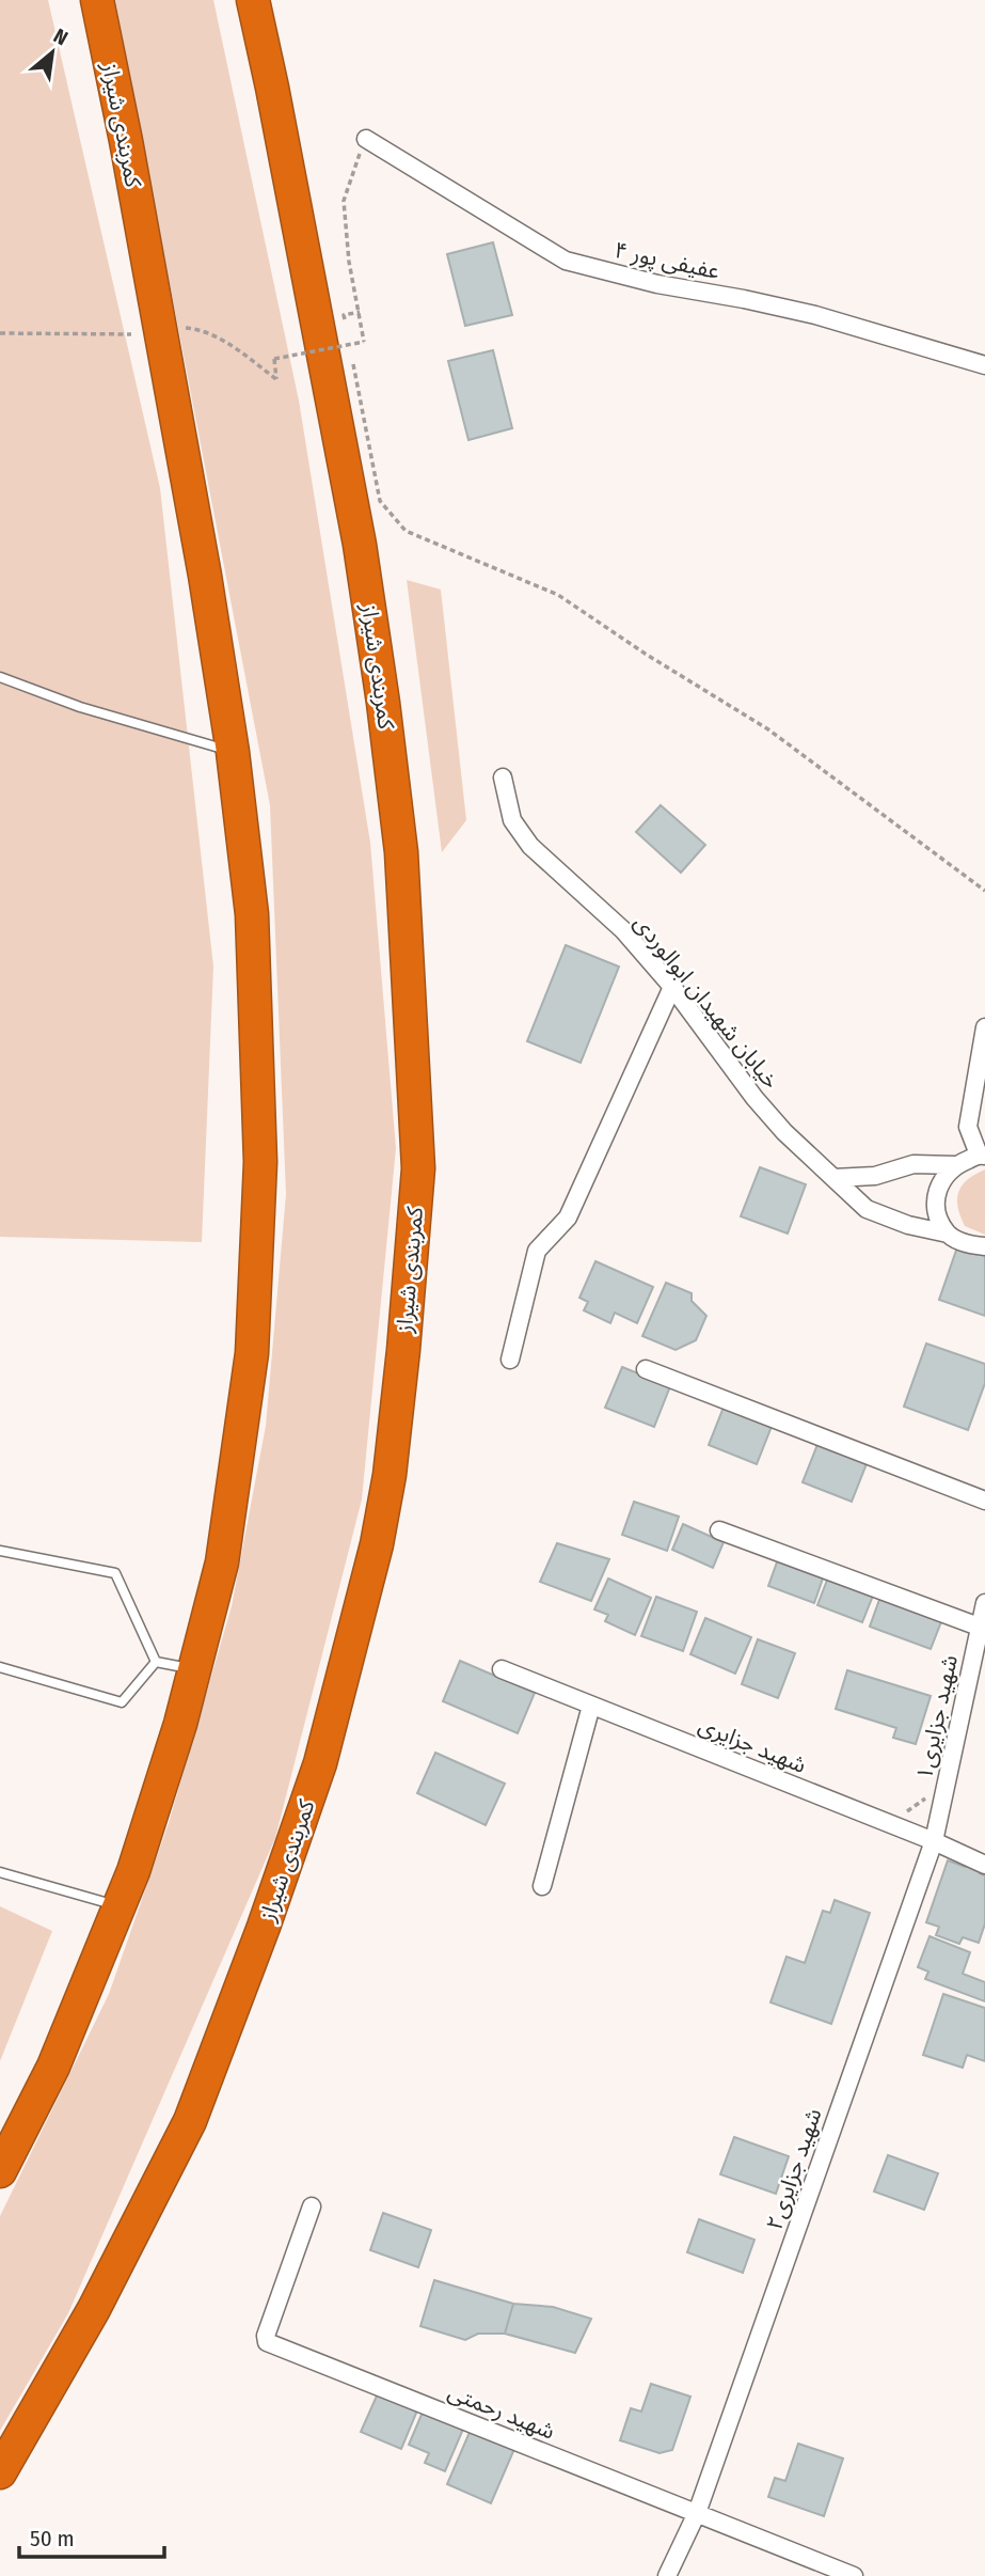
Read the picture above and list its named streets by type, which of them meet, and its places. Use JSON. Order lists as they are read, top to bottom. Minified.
{"streets":{"highway":["کمربندی شیراز"],"street":["عفیفی پور ۴","خیابان شهیدان ابوالوردی","شهید جزایری۱","شهید جزایری","شهید جزایری۲","شهید رحمتی"]},"crossings":[["شهید جزایری۱","شهید جزایری"],["شهید جزایری۱","شهید جزایری۲"],["شهید جزایری","شهید جزایری۲"],["شهید جزایری۲","شهید رحمتی"]],"scale_bar":"50 m","north":"top right"}
